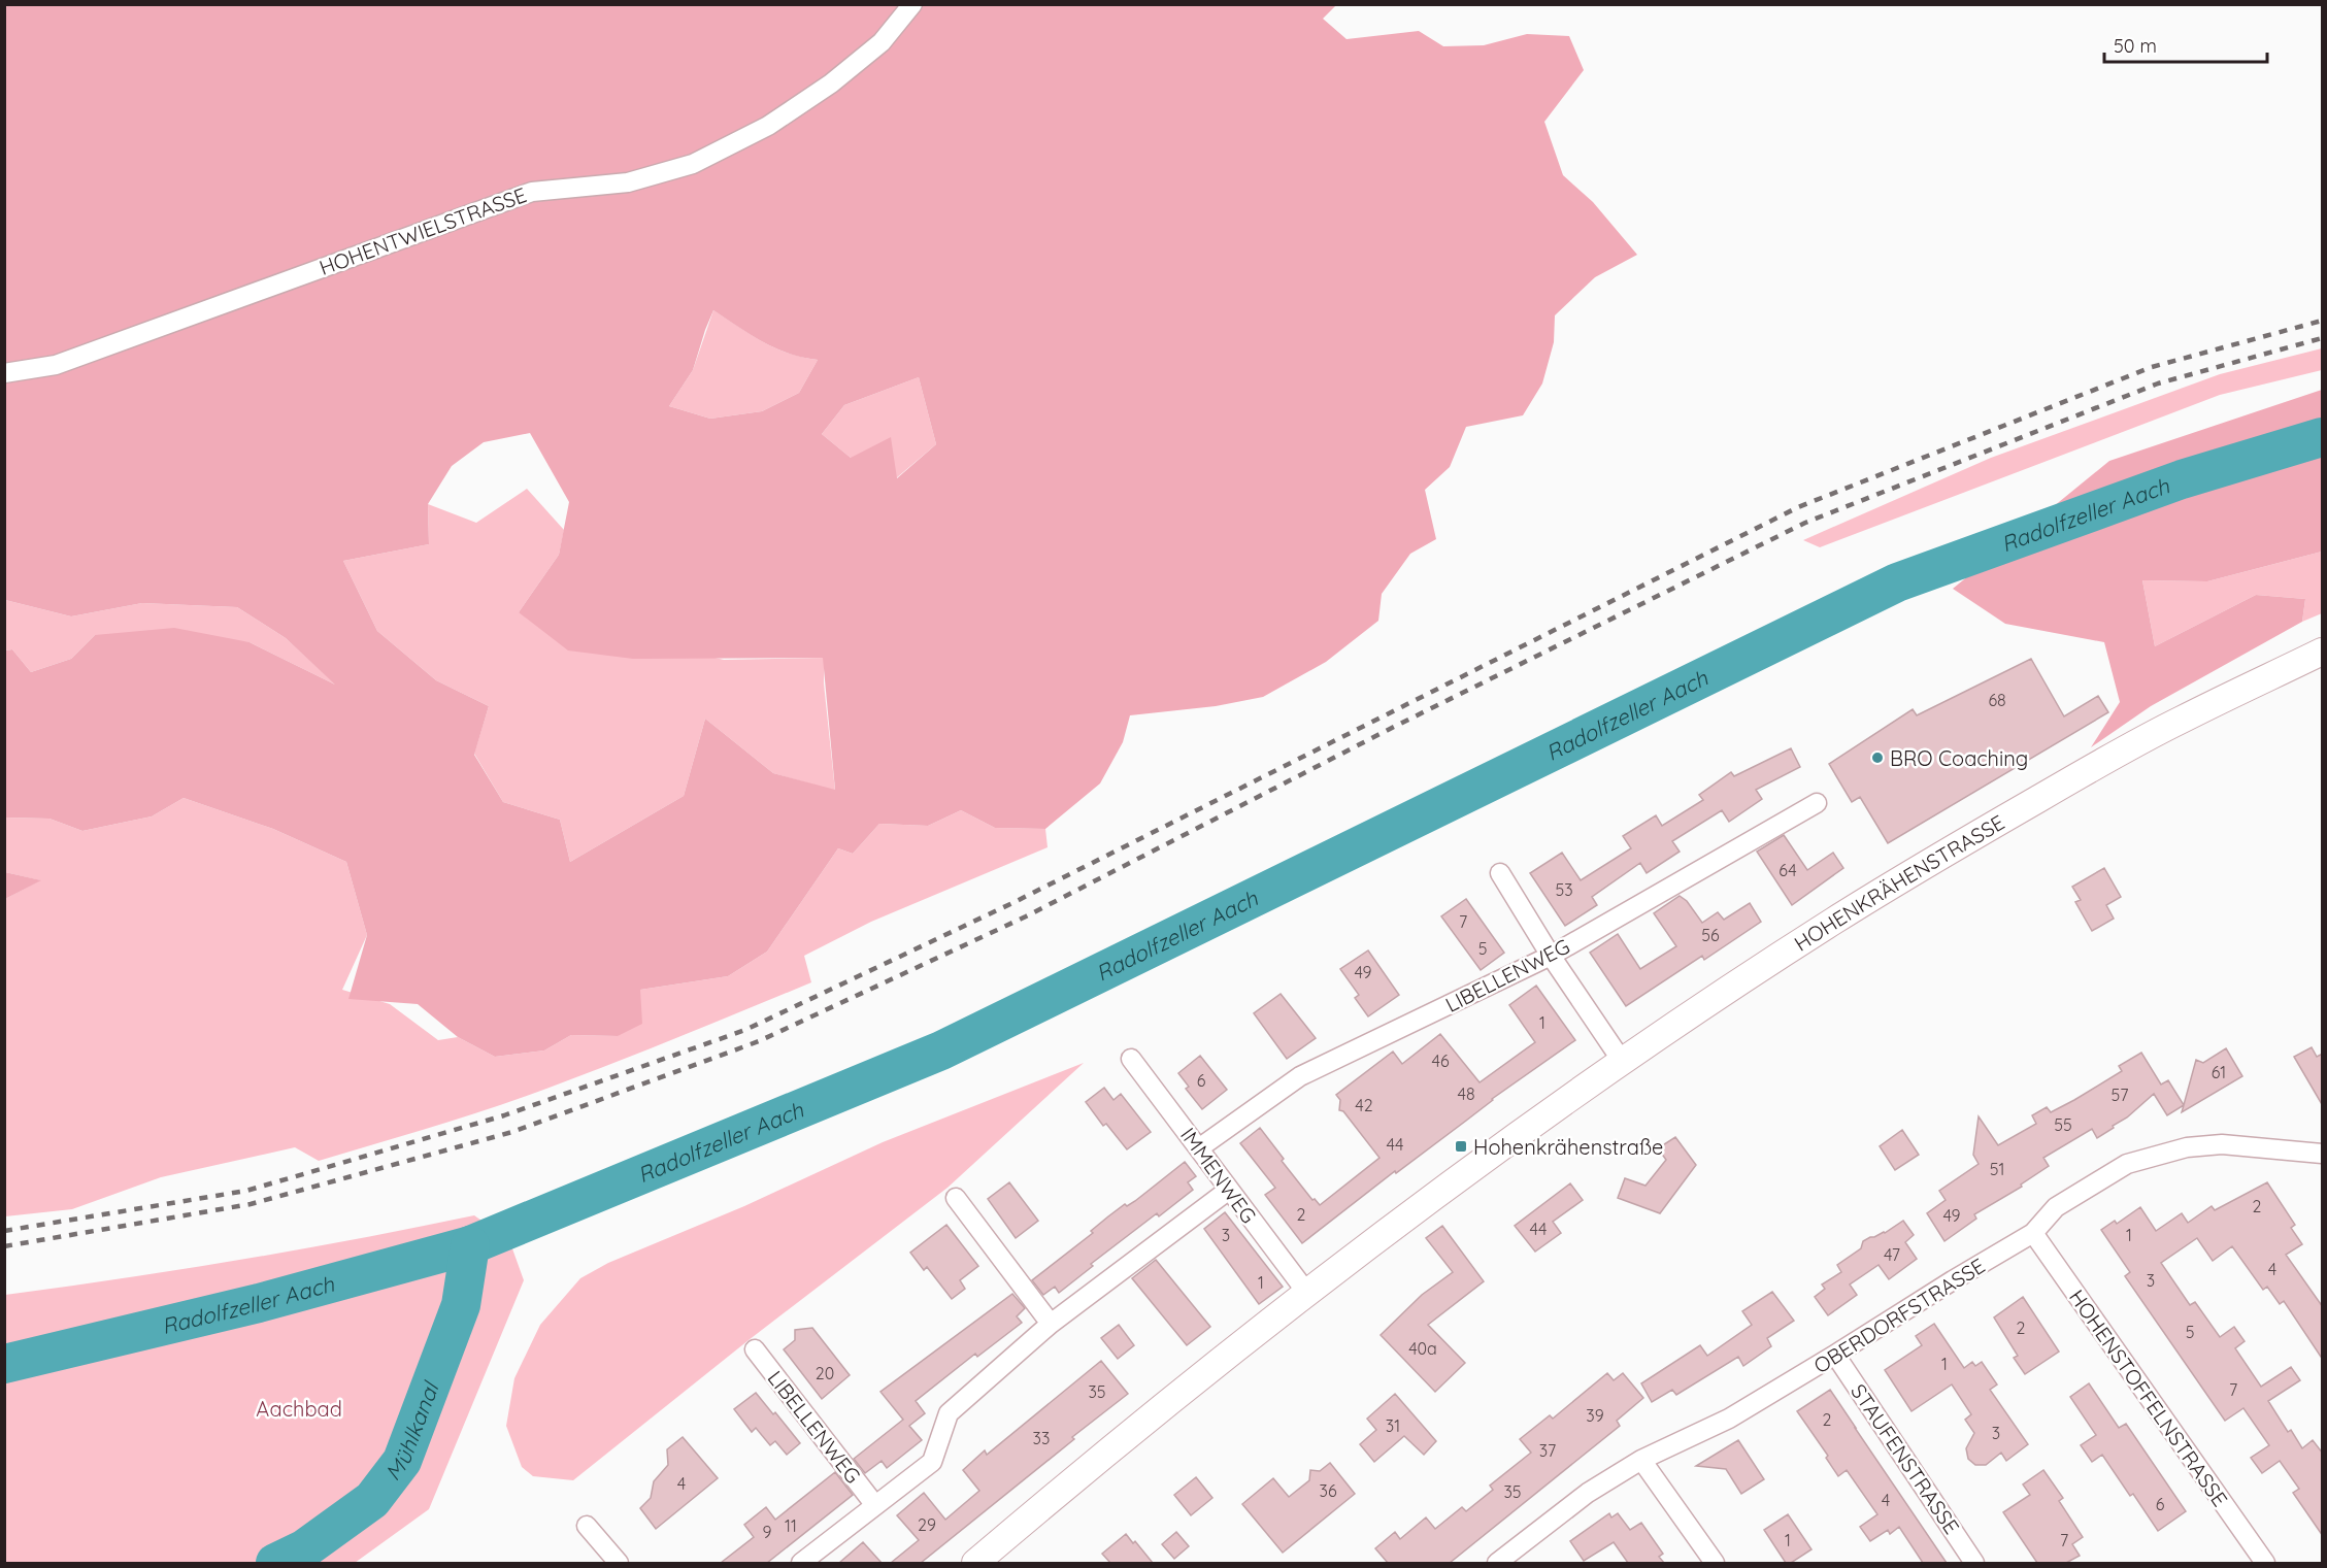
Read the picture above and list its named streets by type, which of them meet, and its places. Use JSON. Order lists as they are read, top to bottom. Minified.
{"streets":{"main road":["HOHENKRÄHENSTRASSE"],"street":["HOHENTWIELSTRASSE","LIBELLENWEG","IMMENWEG","OBERDORFSTRASSE","HOHENSTOFFELNSTRASSE","STAUFENSTRASSE"]},"crossings":[["HOHENKRÄHENSTRASSE","IMMENWEG"],["LIBELLENWEG","IMMENWEG"],["OBERDORFSTRASSE","HOHENSTOFFELNSTRASSE"],["OBERDORFSTRASSE","STAUFENSTRASSE"]],"water":["Radolfzeller Aach","Mühlkanal"],"parks":["Aachbad"],"places":{"other":["BRO Coaching"],"transit":["Hohenkrähenstraße"]},"house_numbers":["68","64","53","7","56","5","49","1","46","61","6","48","57","42","55","44","51","2","2","49","44","3","1","47","4","3","1","2","5","40a","1","20","7","35","39","2","31","3","33","37","4","36","35","4","6","29","11","9","1","7"],"scale_bar":"50 m"}
